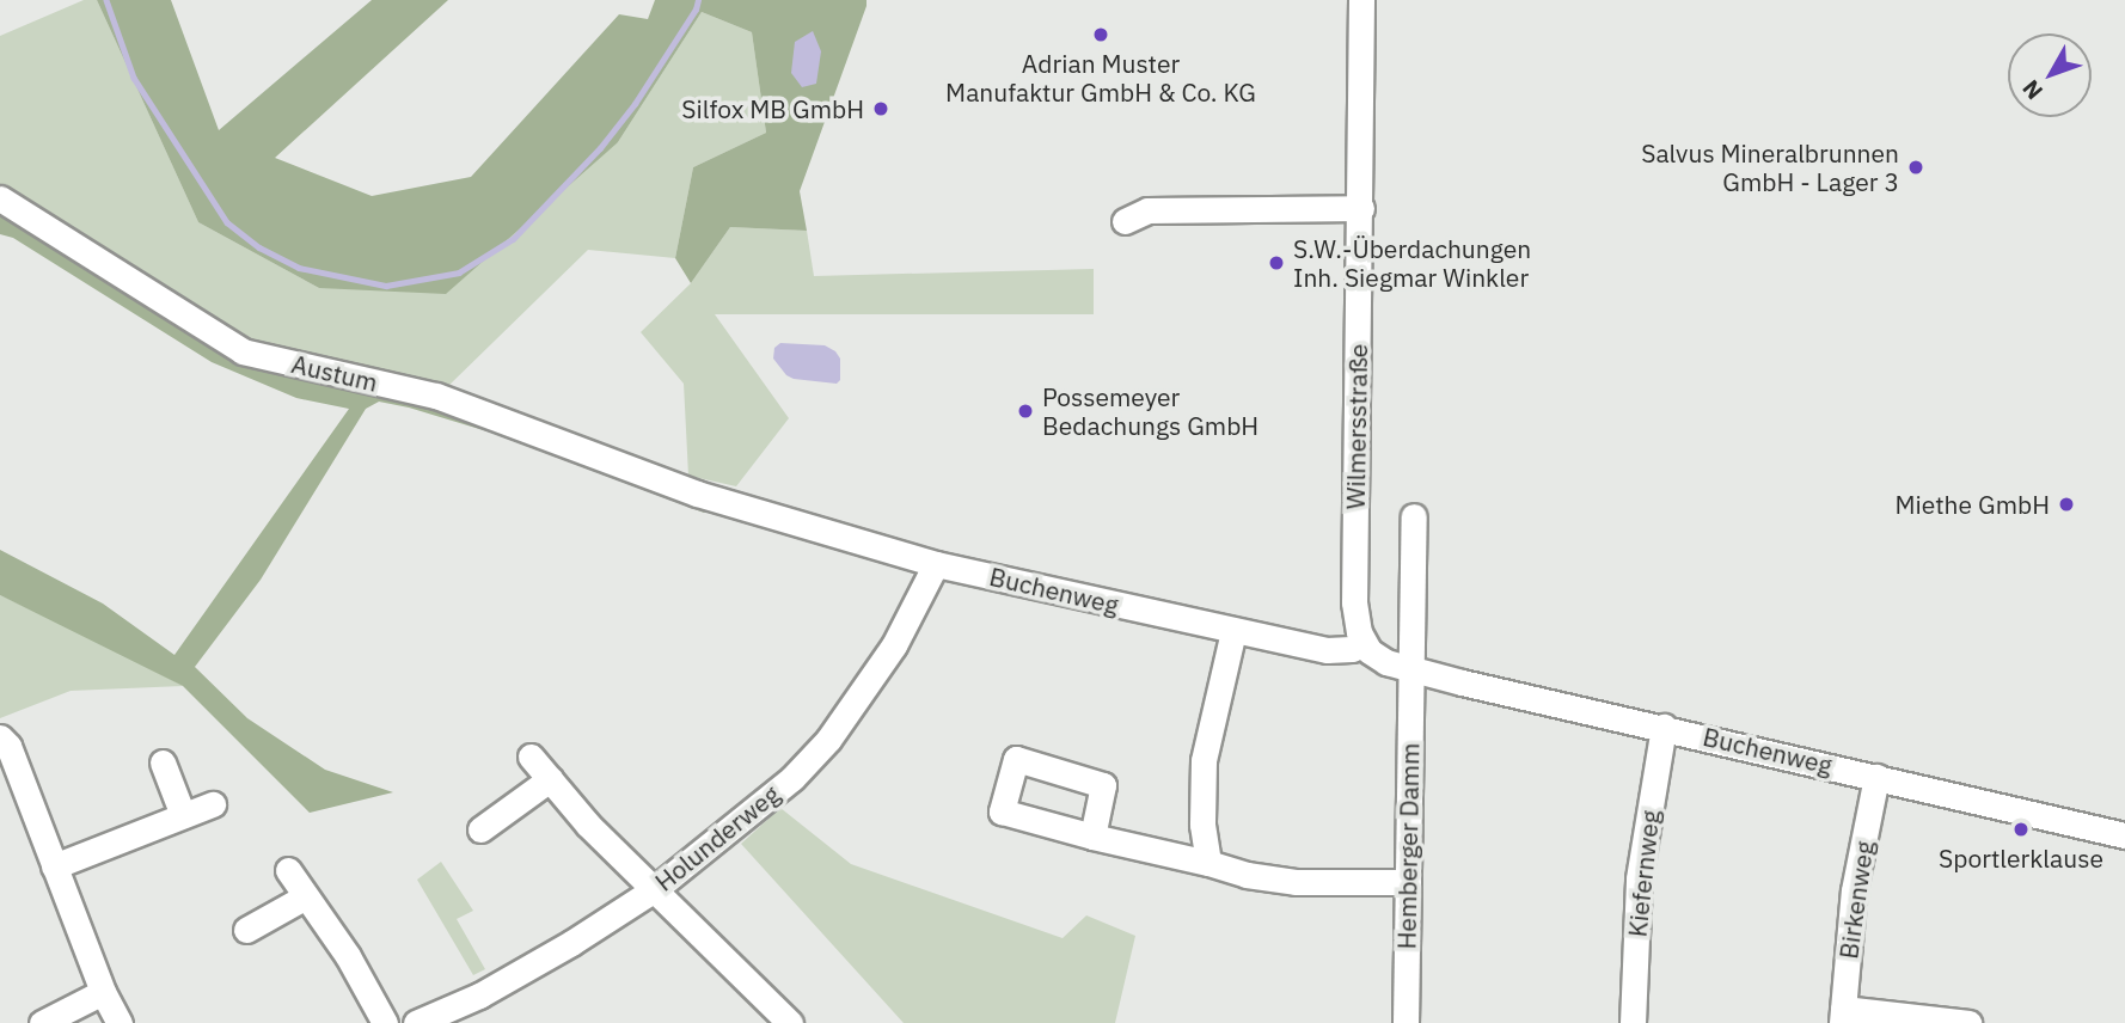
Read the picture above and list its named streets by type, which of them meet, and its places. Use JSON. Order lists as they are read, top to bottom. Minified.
{"streets":{"street":["Austum","Wilmersstraße","Buchenweg","Holunderweg","Hemberger Damm","Kiefernweg","Birkenweg"]},"crossings":[["Austum","Buchenweg"],["Wilmersstraße","Buchenweg"],["Buchenweg","Holunderweg"],["Buchenweg","Hemberger Damm"],["Buchenweg","Kiefernweg"],["Buchenweg","Birkenweg"]],"places":["Adrian Muster Manufaktur GmbH & Co. KG","Silfox MB GmbH","Salvus Mineralbrunnen GmbH - Lager 3","S.W.-Überdachungen Inh. Siegmar Winkler","Possemeyer Bedachungs GmbH","Miethe GmbH","Sportlerklause"],"north":"bottom left"}
